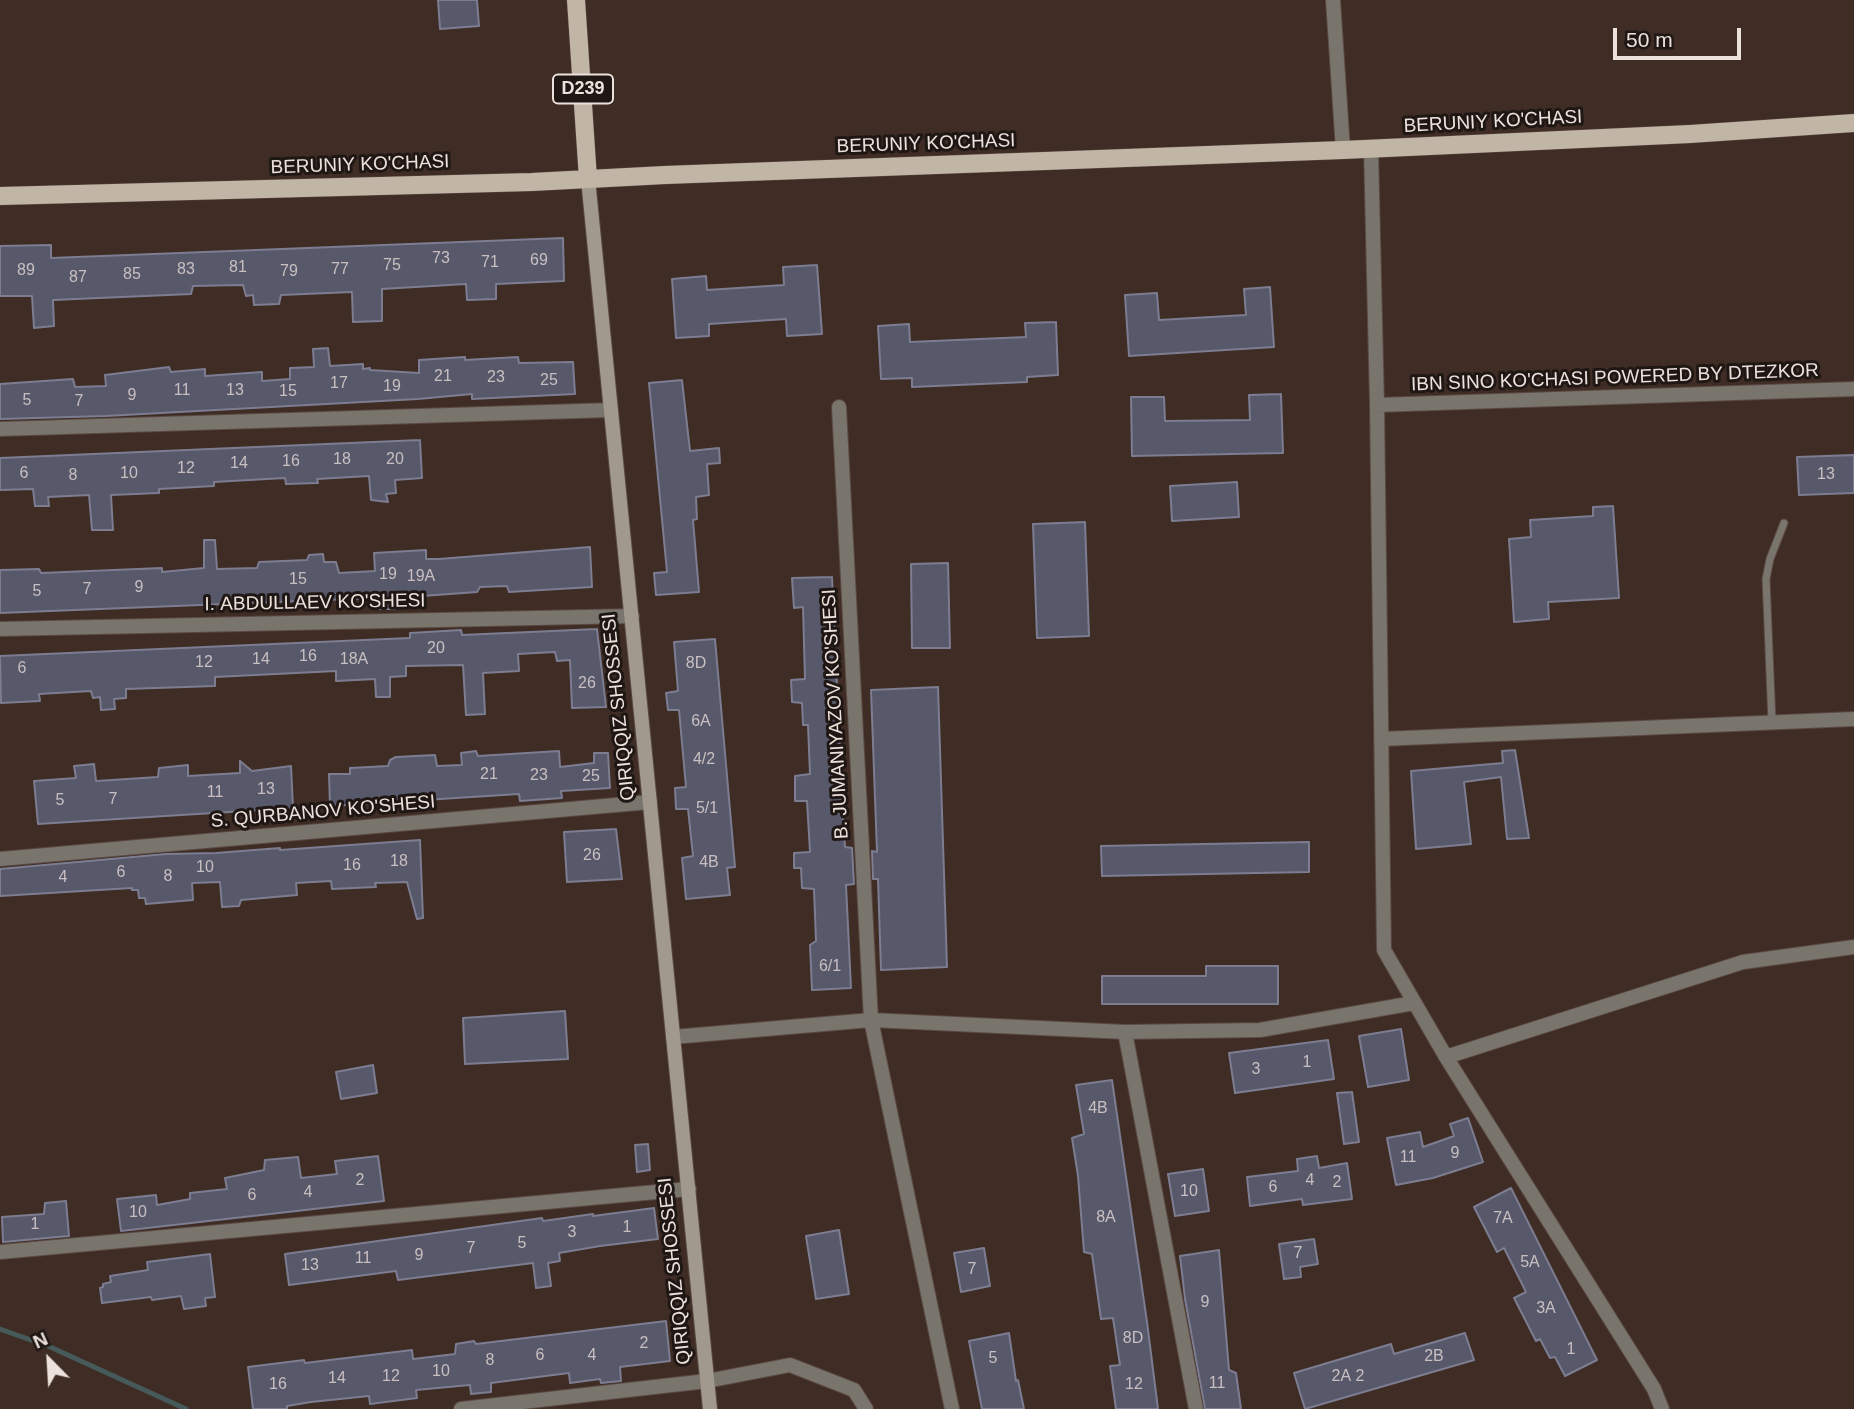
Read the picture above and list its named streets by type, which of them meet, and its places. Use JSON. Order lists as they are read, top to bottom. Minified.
{"streets":{"main road":["D239","BERUNIY KO'CHASI","QIRIQQIZ SHOSSESI"],"street":["IBN SINO KO'CHASI POWERED BY DTEZKOR","I. ABDULLAEV KO'SHESI","B. JUMANIYAZOV KO'SHESI","S. QURBANOV KO'SHESI"]},"crossings":[["BERUNIY KO'CHASI","QIRIQQIZ SHOSSESI"],["I. ABDULLAEV KO'SHESI","QIRIQQIZ SHOSSESI"],["QIRIQQIZ SHOSSESI","S. QURBANOV KO'SHESI"]],"house_numbers":["73","69","71","75","81","83","77","89","79","85","87","21","23","25","17","19","11","13","15","9","5","7","18","20","16","14","12","6","10","13","8","19","19A","15","9","7","5","20","16","14","18A","12","8D","6","26","6A","4/2","21","23","25","13","11","7","5","5/1","26","18","4B","16","10","6","8","4","6/1","1","3","4B","9","11","2","4","2","6","10","4","6","10","8A","7A","1","1","3","5","7","7","9","11","5A","13","7","9","3A","8D","2","1","6","4","2B","5","8","10","12","2A 2","14","11","16","12"],"scale_bar":"50 m","north":"top left"}
